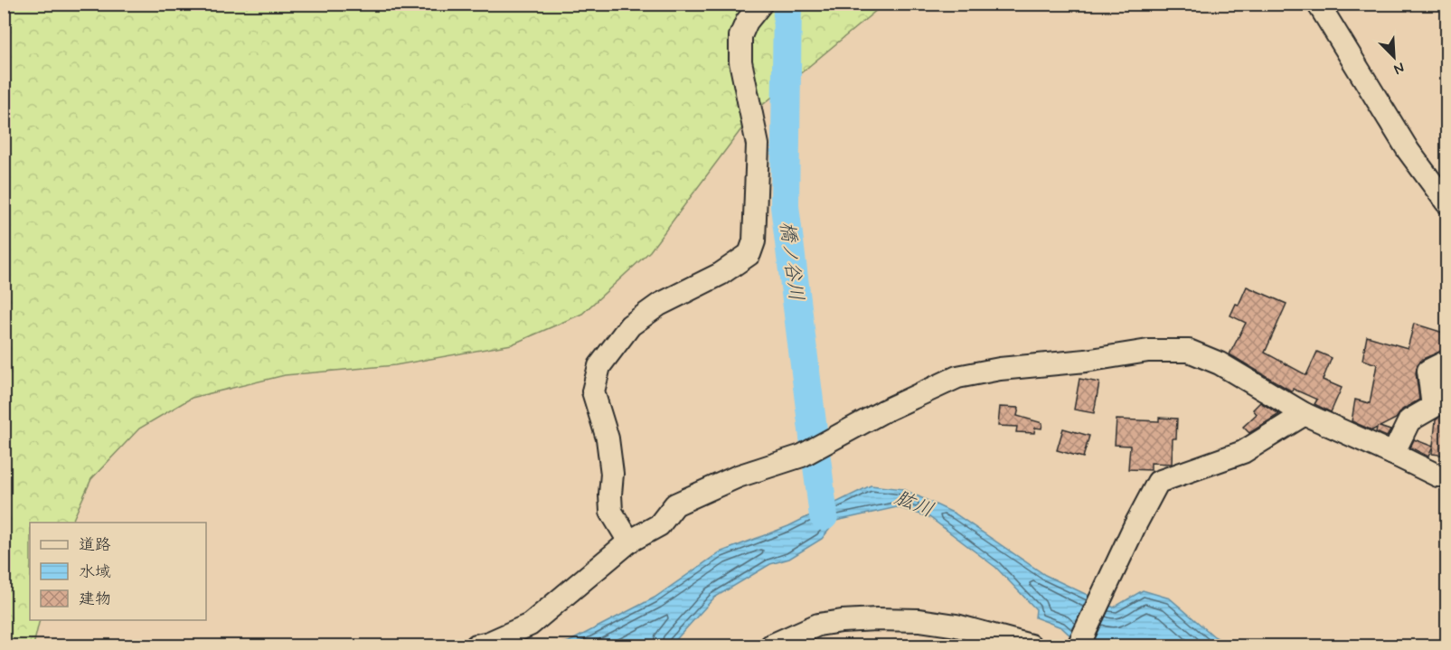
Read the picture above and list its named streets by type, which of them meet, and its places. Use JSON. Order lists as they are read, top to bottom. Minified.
{"water":["橋ノ谷川","肱川"],"legend":["道路","水域","建物"],"north":"bottom right"}
